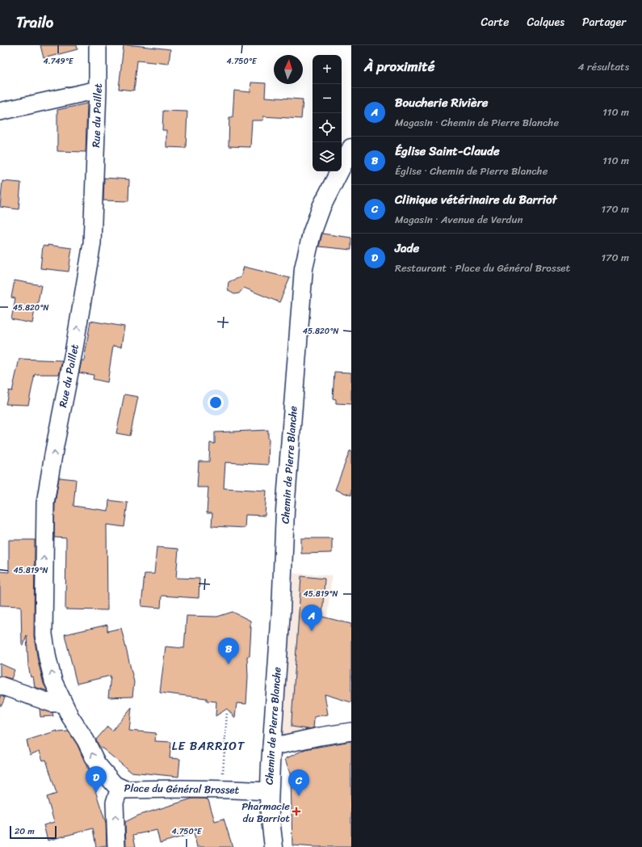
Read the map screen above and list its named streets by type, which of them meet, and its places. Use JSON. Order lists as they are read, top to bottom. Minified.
{"streets":{"street":["Rue du Paillet","Chemin de Pierre Blanche","Place du Général Brosset"]},"crossings":[["Rue du Paillet","Place du Général Brosset"],["Chemin de Pierre Blanche","Place du Général Brosset"]],"one_way":["Rue du Paillet","Place du Général Brosset"],"districts":["LE BARRIOT"],"places":{"health":["Pharmacie du Barriot"]},"scale_bar":"20 m","north":"top","page":{"header":"Trailo","nav":["Carte","Calques","Partager"],"heading":["À proximité","4 résultats"],"map_buttons":["+","−"],"list":[{"mark":"A","name":"Boucherie Rivière","note":"Magasin · Chemin de Pierre Blanche","value":"110 m"},{"mark":"B","name":"Église Saint-Claude","note":"Église · Chemin de Pierre Blanche","value":"110 m"},{"mark":"C","name":"Clinique vétérinaire du Barriot","note":"Magasin · Avenue de Verdun","value":"170 m"},{"mark":"D","name":"Jade","note":"Restaurant · Place du Général Brosset","value":"170 m"}],"pins":["A","B","D","C"],"scale":"20 m"},"coordinates":["4.749°E","4.750°E","45.820°N","45.819°N"]}
